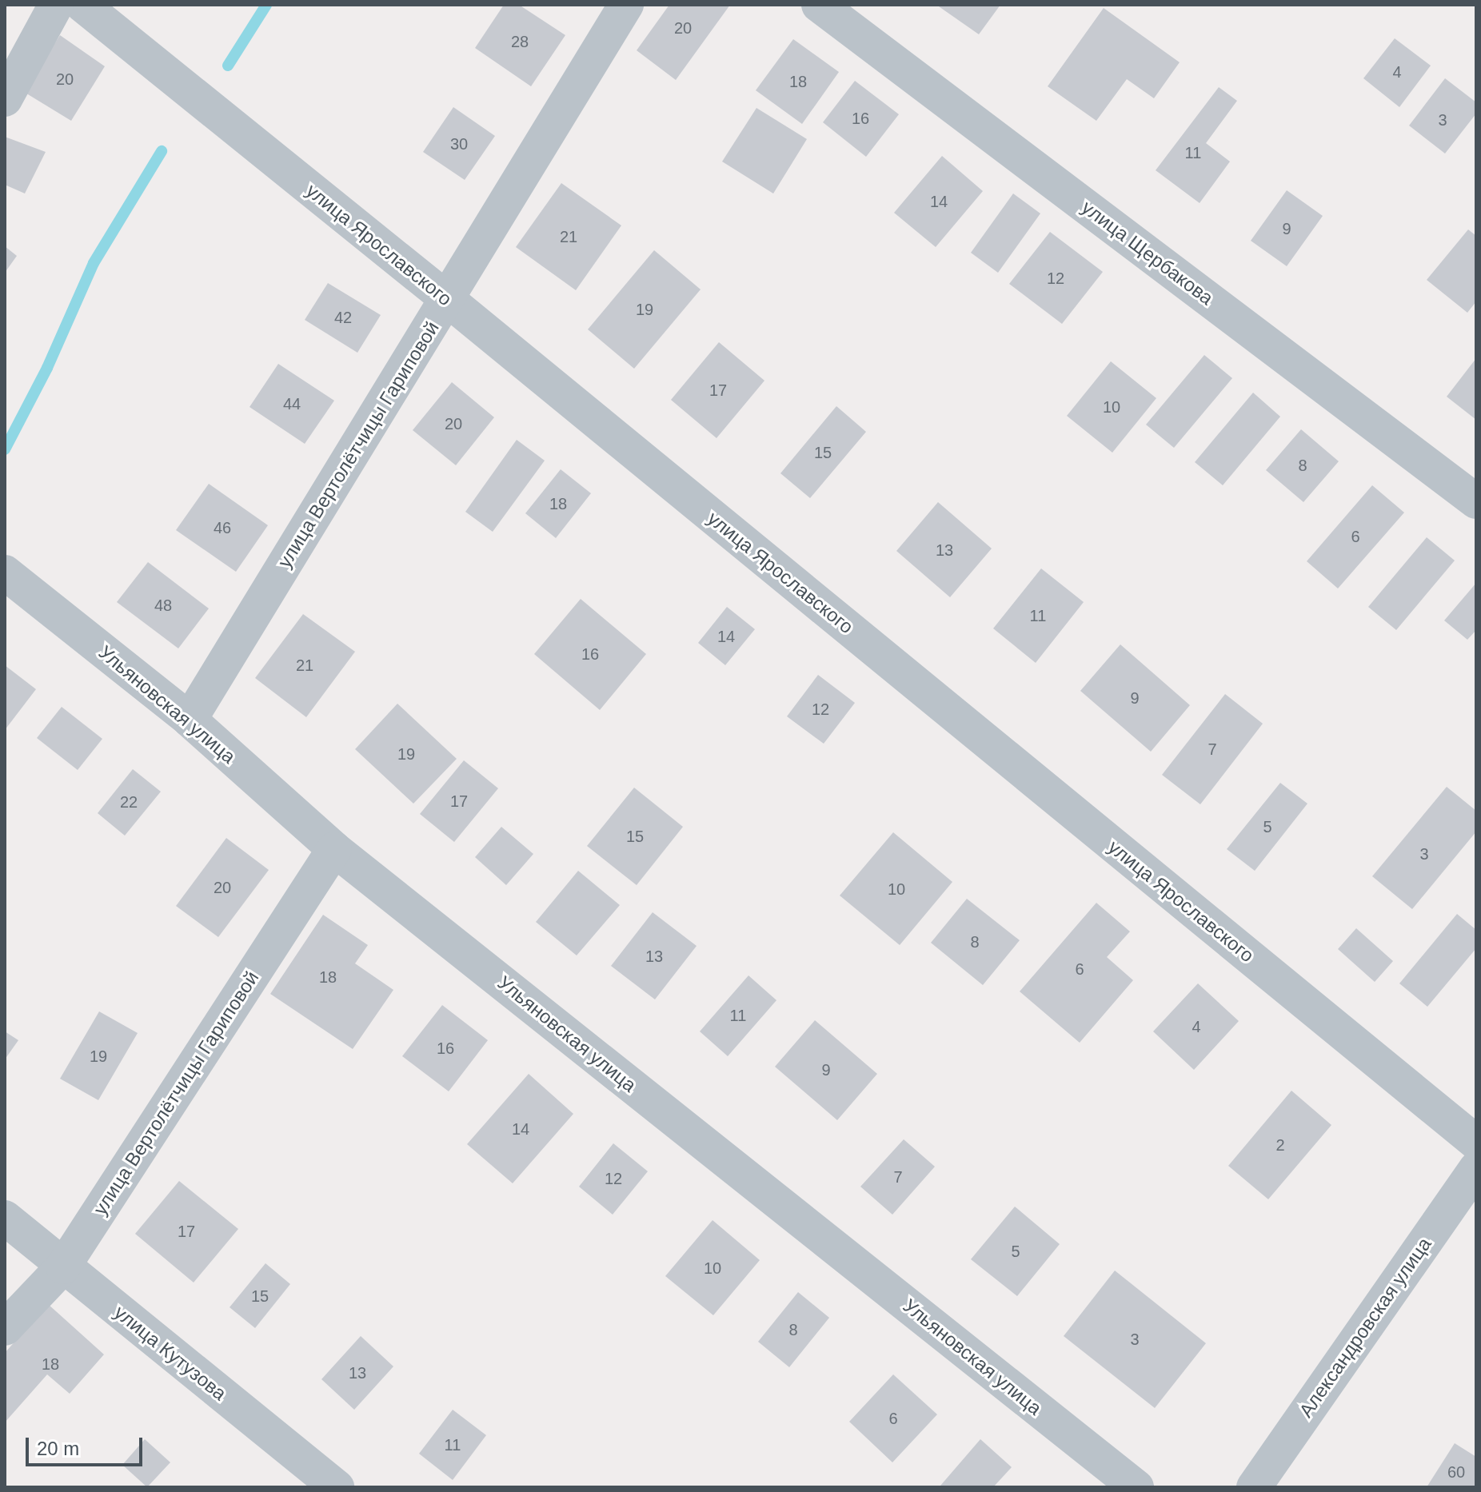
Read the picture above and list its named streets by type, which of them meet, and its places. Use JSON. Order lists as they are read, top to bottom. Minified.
{"streets":{"street":["улица Ярославского","улица Щербакова","улица Вертолётчицы Гариповой","Ульяновская улица","Александровская улица","улица Кутузова"]},"crossings":[["улица Ярославского","улица Вертолётчицы Гариповой"],["улица Вертолётчицы Гариповой","Ульяновская улица"],["улица Вертолётчицы Гариповой","улица Кутузова"]],"house_numbers":["20","28","4","20","18","16","3","30","11","14","9","21","12","19","42","17","44","10","20","15","8","18","46","6","13","48","11","14","16","21","9","12","7","19","17","22","5","15","3","20","10","8","13","6","18","11","4","16","19","9","14","2","7","12","17","5","10","15","8","3","18","13","6","11","60"],"scale_bar":"20 m"}
